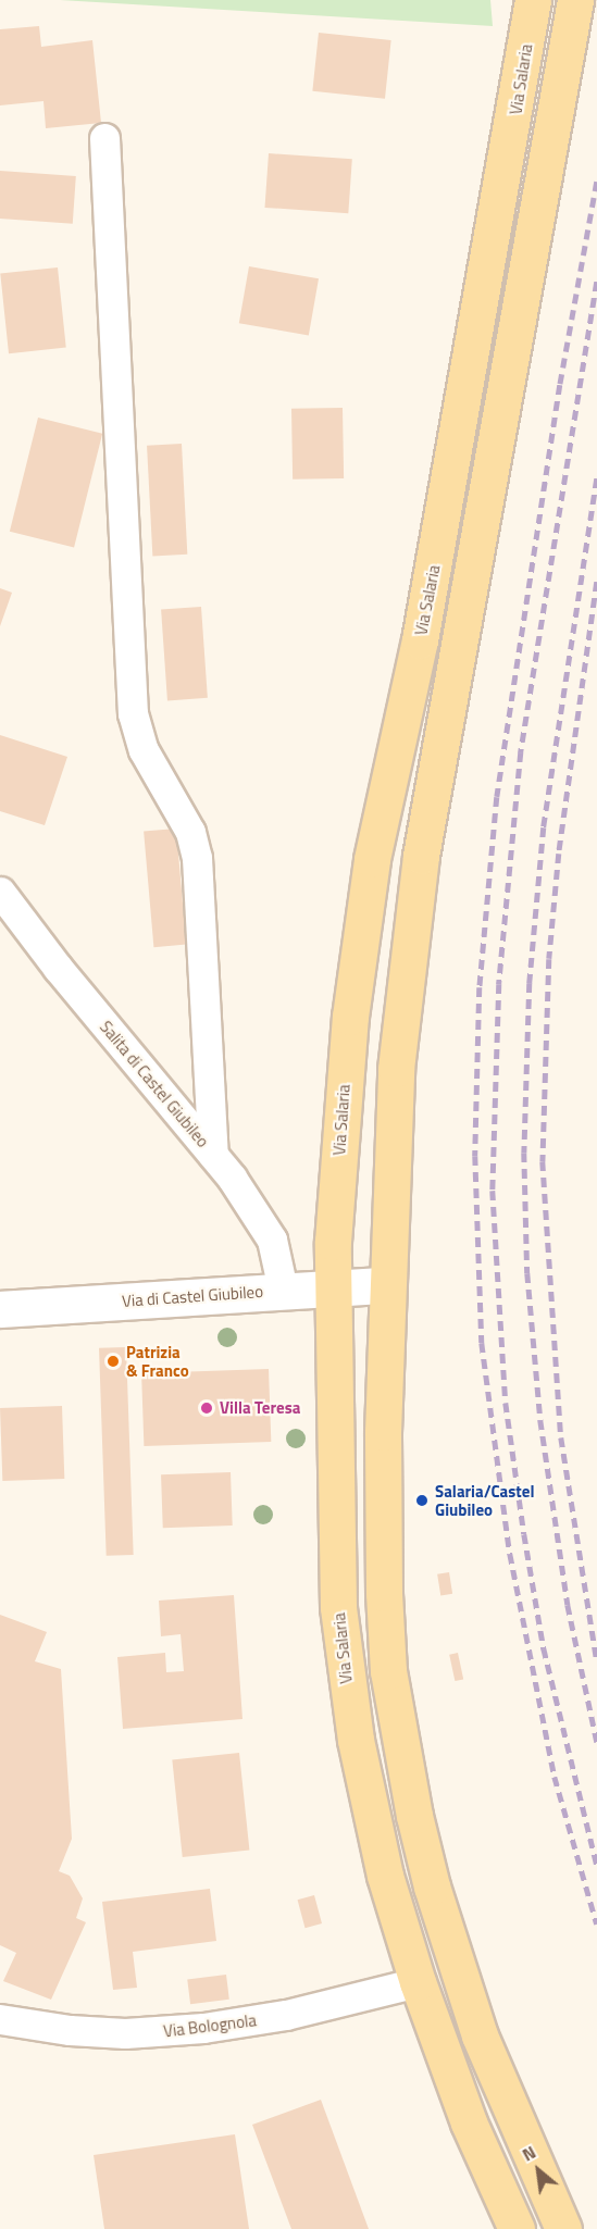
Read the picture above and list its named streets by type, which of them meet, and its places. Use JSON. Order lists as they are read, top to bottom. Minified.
{"streets":{"main road":["Via Salaria"],"street":["Salita di Castel Giubileo","Via di Castel Giubileo","Via Bolognola"]},"crossings":[["Via Salaria","Via di Castel Giubileo"],["Via Salaria","Via Bolognola"],["Salita di Castel Giubileo","Via di Castel Giubileo"]],"places":["Patrizia & Franco","Villa Teresa","Salaria/Castel Giubileo"],"north":"top left"}
